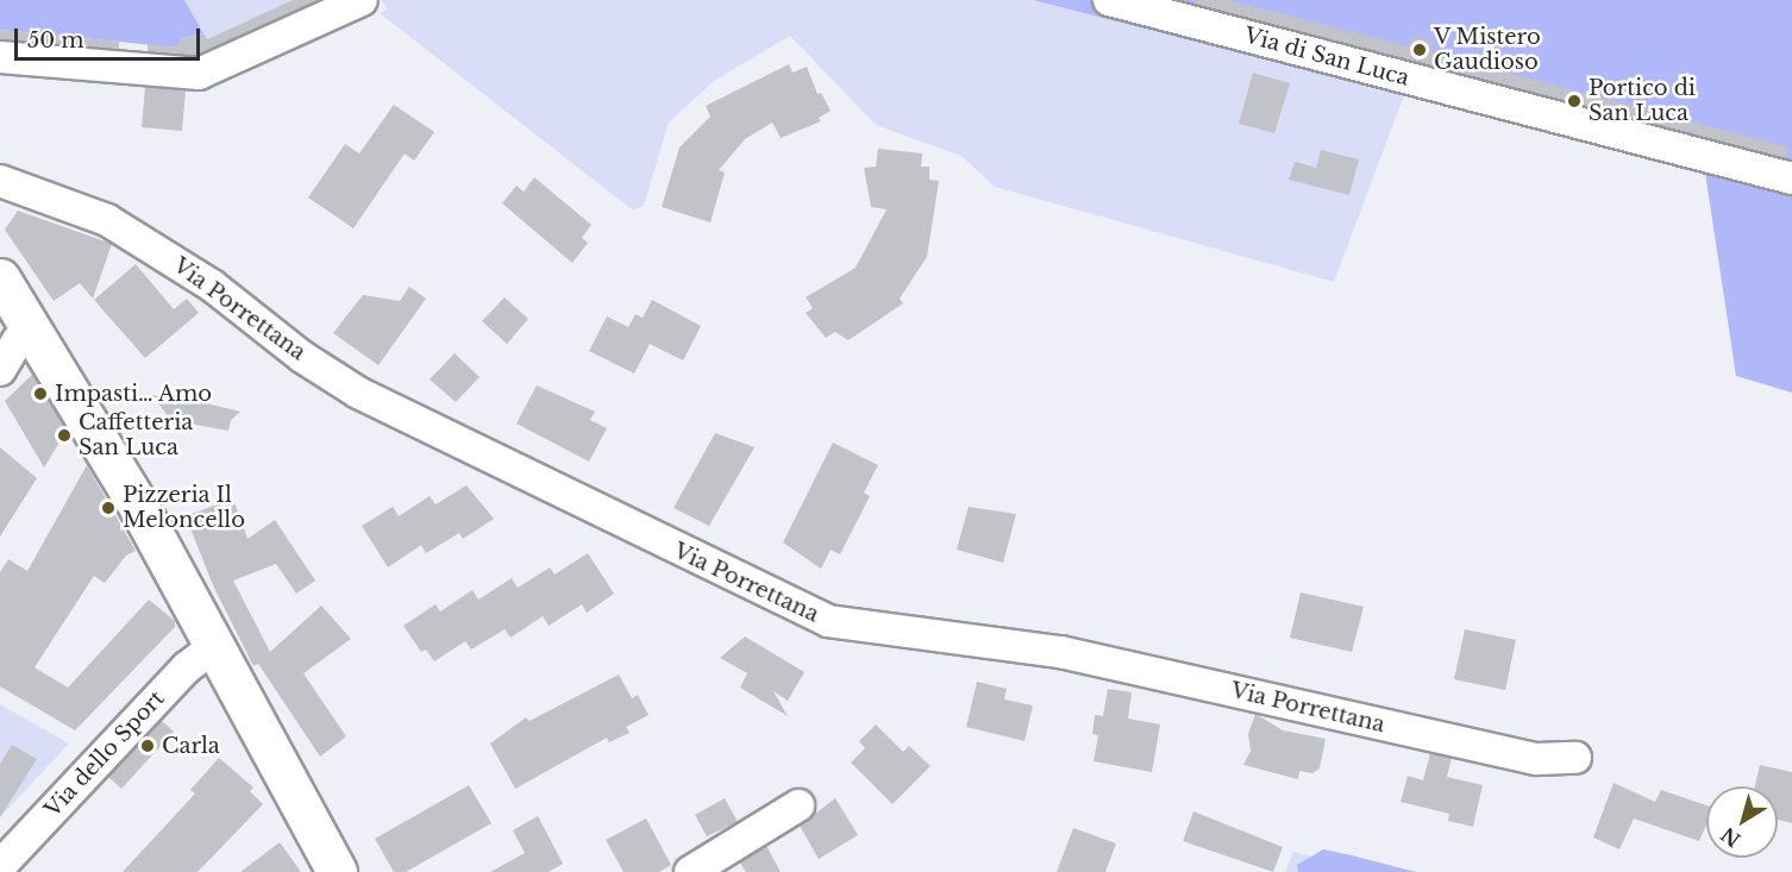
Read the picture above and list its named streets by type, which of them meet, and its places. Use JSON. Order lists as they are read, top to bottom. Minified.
{"streets":{"street":["Via di San Luca","Via Porrettana","Via dello Sport"]},"places":["V Mistero Gaudioso","Portico di San Luca","Impasti… Amo","Caffetteria San Luca","Pizzeria Il Meloncello","Carla"],"scale_bar":"50 m","north":"bottom left"}
